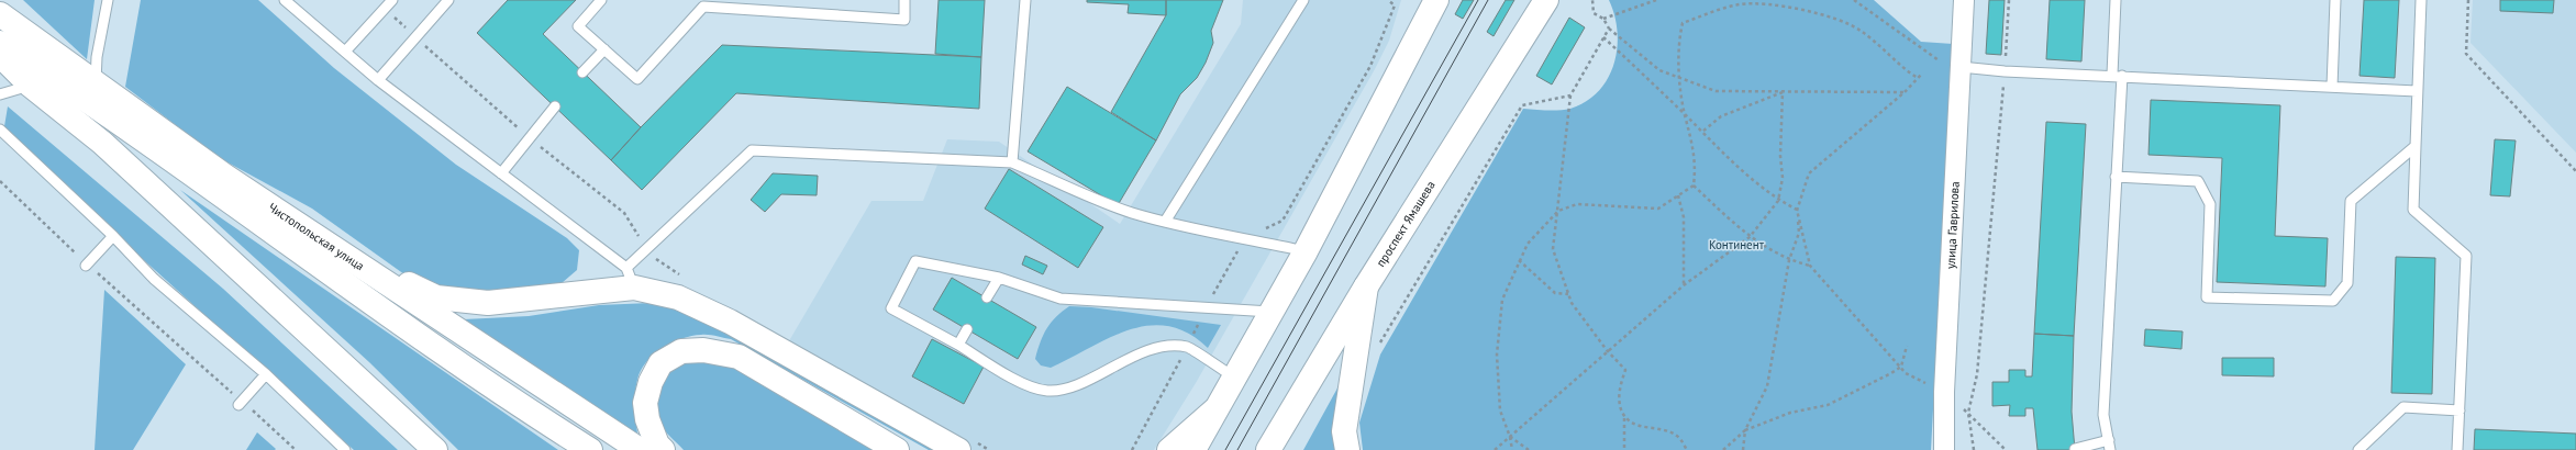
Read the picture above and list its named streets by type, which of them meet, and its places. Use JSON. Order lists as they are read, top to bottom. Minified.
{"streets":{"main road":["проспект Ямашева","Чистопольская улица"],"street":["улица Гаврилова"]},"parks":["Континент"]}
